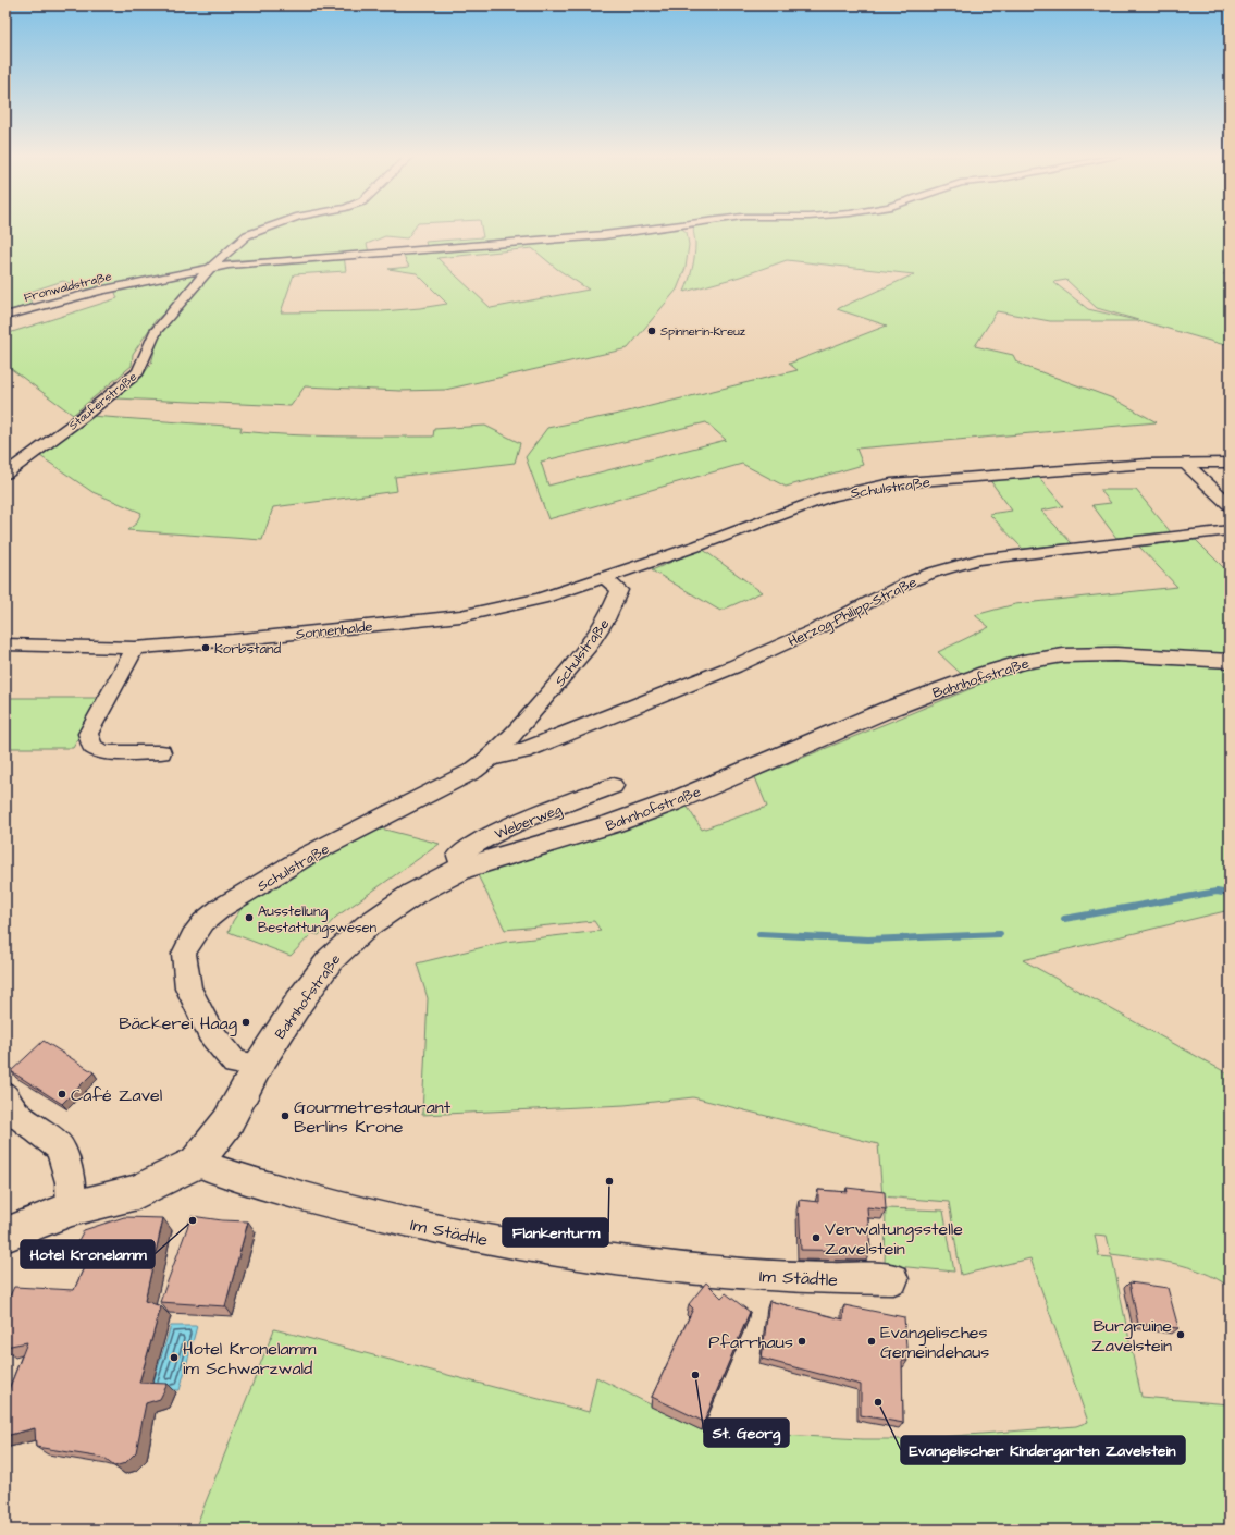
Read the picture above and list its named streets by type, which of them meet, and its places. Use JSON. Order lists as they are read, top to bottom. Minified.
{"streets":{"street":["Fronwaldstraße","Stauferstraße","Schulstraße","Herzog-Philipp-Straße","Sonnenhalde","Bahnhofstraße","Weberweg","Im Städtle"]},"crossings":[["Fronwaldstraße","Stauferstraße"],["Schulstraße","Herzog-Philipp-Straße"],["Schulstraße","Sonnenhalde"],["Schulstraße","Bahnhofstraße"],["Bahnhofstraße","Weberweg"],["Bahnhofstraße","Im Städtle"]],"places":["Spinnerin-Kreuz","Korbstand","Ausstellung Bestattungswesen","Bäckerei Haag","Café Zavel","Gourmetrestaurant Berlins Krone","Flankenturm","Hotel Kronelamm","Verwaltungsstelle Zavelstein","Burgruine Zavelstein","Pfarrhaus","Evangelisches Gemeindehaus","Hotel Kronelamm im Schwarzwald","St. Georg","Evangelischer Kindergarten Zavelstein"]}
